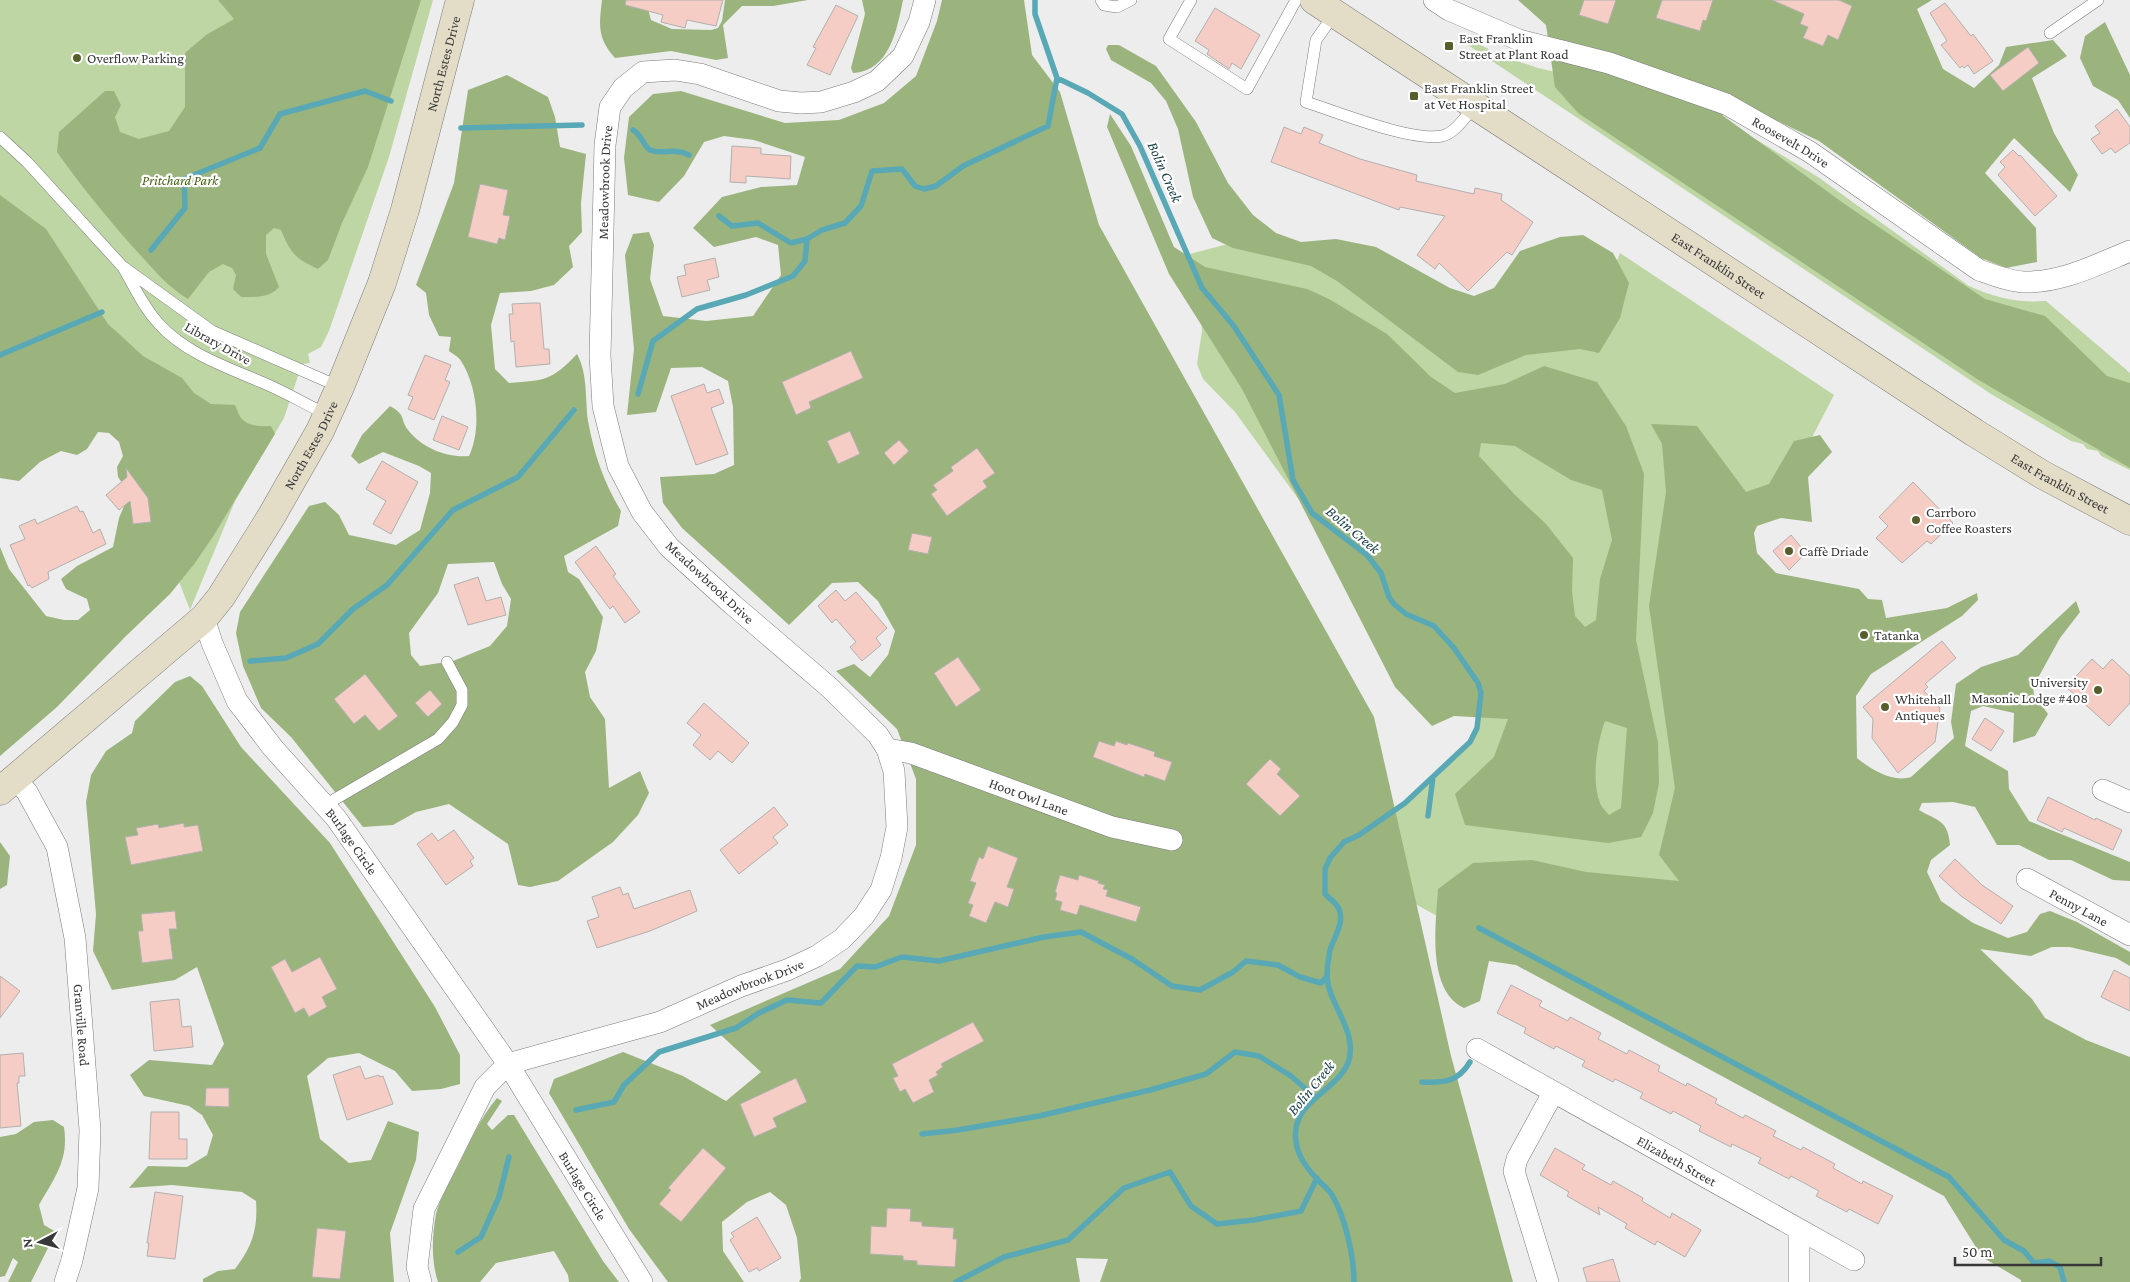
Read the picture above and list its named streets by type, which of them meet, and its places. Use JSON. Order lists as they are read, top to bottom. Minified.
{"streets":{"main road":["North Estes Drive","East Franklin Street"],"street":["Roosevelt Drive","Meadowbrook Drive","Hoot Owl Lane","Burlage Circle","Penny Lane","Granville Road","Elizabeth Street"],"lane":["Library Drive"]},"crossings":[["North Estes Drive","Library Drive"],["North Estes Drive","Burlage Circle"],["North Estes Drive","Granville Road"],["Meadowbrook Drive","Hoot Owl Lane"],["Meadowbrook Drive","Burlage Circle"]],"water":["Bolin Creek"],"parks":["Pritchard Park"],"places":{"transit":["East Franklin Street at Plant Road","East Franklin Street at Vet Hospital"],"other":["Overflow Parking","Carrboro Coffee Roasters","Caffè Driade","Tatanka","University Masonic Lodge #408","Whitehall Antiques"]},"scale_bar":"50 m","north":"left"}
